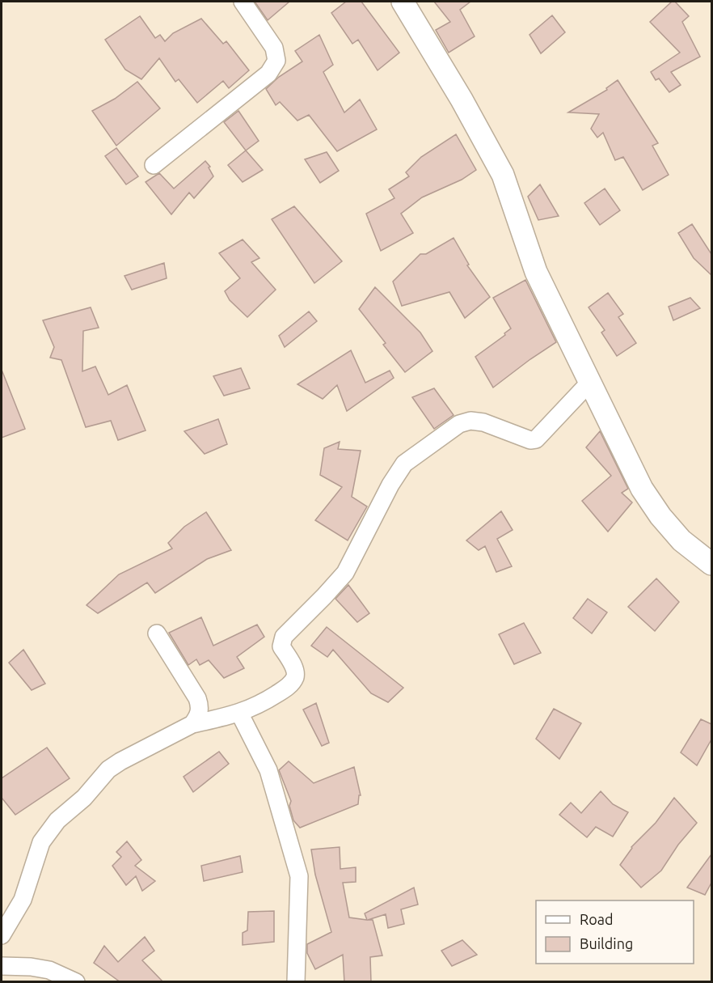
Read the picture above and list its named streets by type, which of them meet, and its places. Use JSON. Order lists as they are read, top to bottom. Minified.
{"legend":["Road","Building"]}
